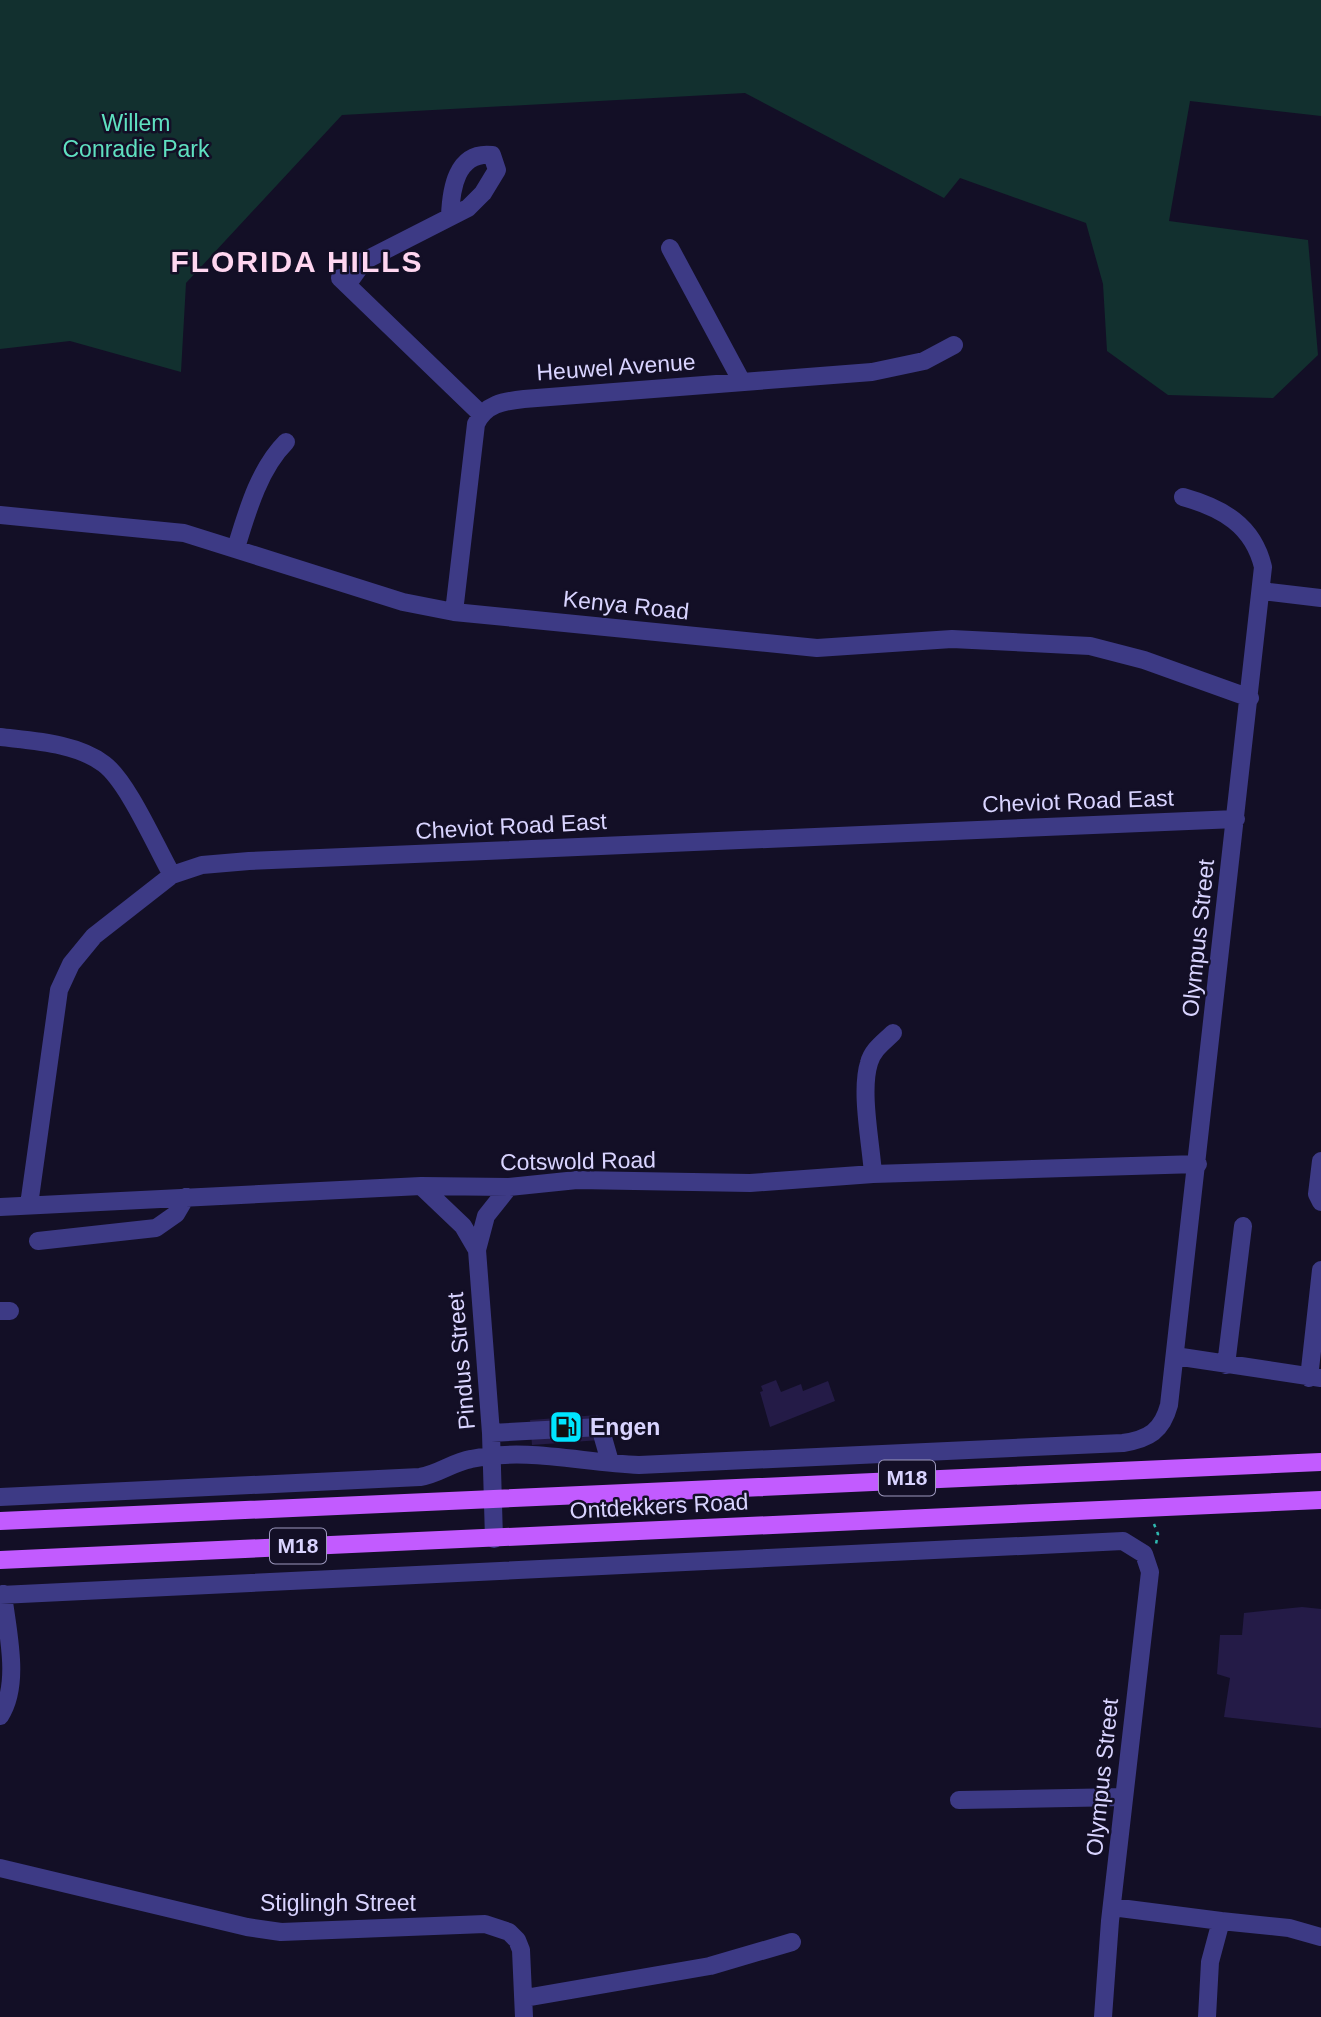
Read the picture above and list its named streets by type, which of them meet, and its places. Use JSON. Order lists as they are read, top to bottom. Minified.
{"streets":{"main road":["M18","Ontdekkers Road"],"street":["Heuwel Avenue","Kenya Road","Cheviot Road East","Olympus Street","Cotswold Road","Pindus Street","Stiglingh Street"]},"crossings":[["Kenya Road","Olympus Street"],["Cheviot Road East","Olympus Street"],["Cheviot Road East","Cotswold Road"],["Olympus Street","Cotswold Road"],["Olympus Street","Ontdekkers Road"],["Cotswold Road","Pindus Street"],["Pindus Street","Ontdekkers Road"]],"districts":["FLORIDA HILLS"],"parks":["Willem Conradie Park"],"places":{"fuel station":["Engen"]}}
